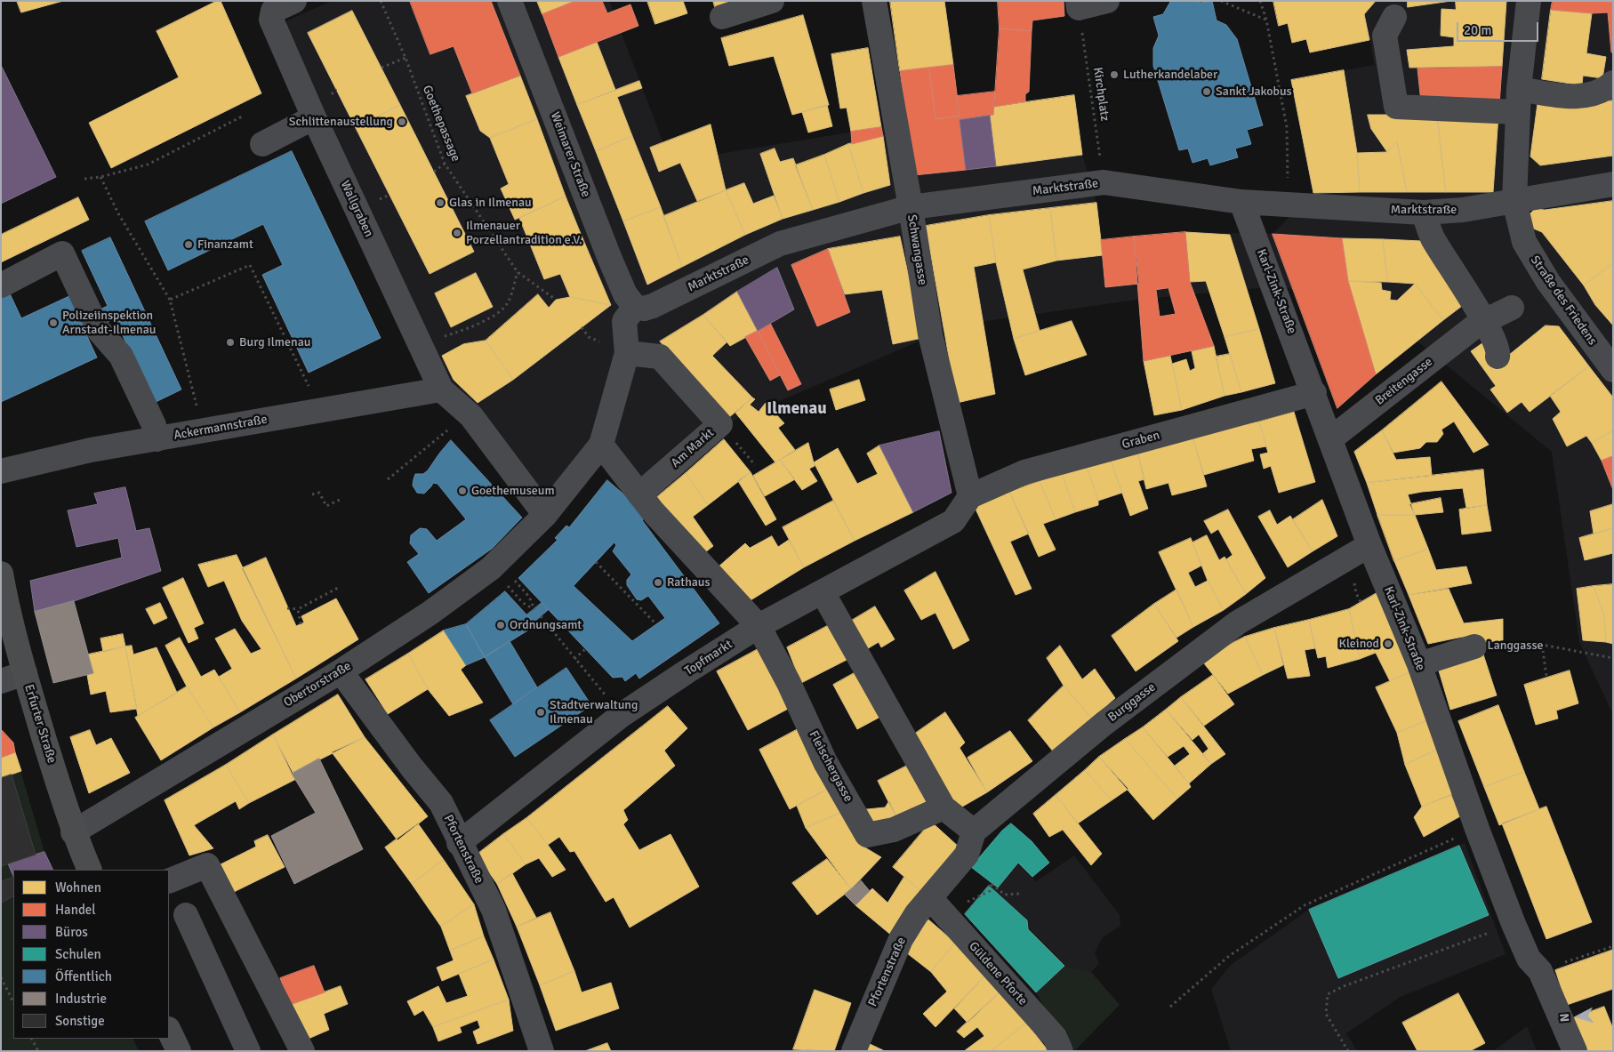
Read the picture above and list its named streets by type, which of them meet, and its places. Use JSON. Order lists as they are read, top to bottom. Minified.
{"streets":{"main road":["Erfurter Straße"],"street":["Weimarer Straße","Marktstraße","Wallgraben","Schwangasse","Karl-Zink-Straße","Straße des Friedens","Breitengasse","Ackermannstraße","Graben","Am Markt","Langgasse","Topfmarkt","Obertorstraße","Burggasse","Fleischergasse","Pfortenstraße","Güldene Pforte"],"path":["Kirchplatz","Goethepassage"]},"crossings":[["Kirchplatz","Marktstraße"],["Weimarer Straße","Marktstraße"],["Marktstraße","Schwangasse"],["Marktstraße","Karl-Zink-Straße"],["Marktstraße","Straße des Friedens"],["Wallgraben","Ackermannstraße"],["Wallgraben","Obertorstraße"],["Schwangasse","Graben"],["Schwangasse","Topfmarkt"],["Karl-Zink-Straße","Breitengasse"],["Karl-Zink-Straße","Graben"],["Karl-Zink-Straße","Langgasse"],["Karl-Zink-Straße","Burggasse"],["Graben","Topfmarkt"],["Topfmarkt","Fleischergasse"],["Topfmarkt","Pfortenstraße"],["Obertorstraße","Erfurter Straße"],["Obertorstraße","Pfortenstraße"],["Pfortenstraße","Güldene Pforte"]],"districts":["Ilmenau"],"places":["Lutherkandelaber","Sankt Jakobus","Schlittenaustellung","Glas in Ilmenau","Ilmenauer Porzellantradition e.V.","Finanzamt","Polizeiinspektion Arnstadt-Ilmenau","Burg Ilmenau","Goethemuseum","Rathaus","Ordnungsamt","Kleinod","Stadtverwaltung Ilmenau"],"legend":["Wohnen","Handel","Büros","Schulen","Öffentlich","Industrie","Sonstige"],"scale_bar":"20 m","north":"left"}
